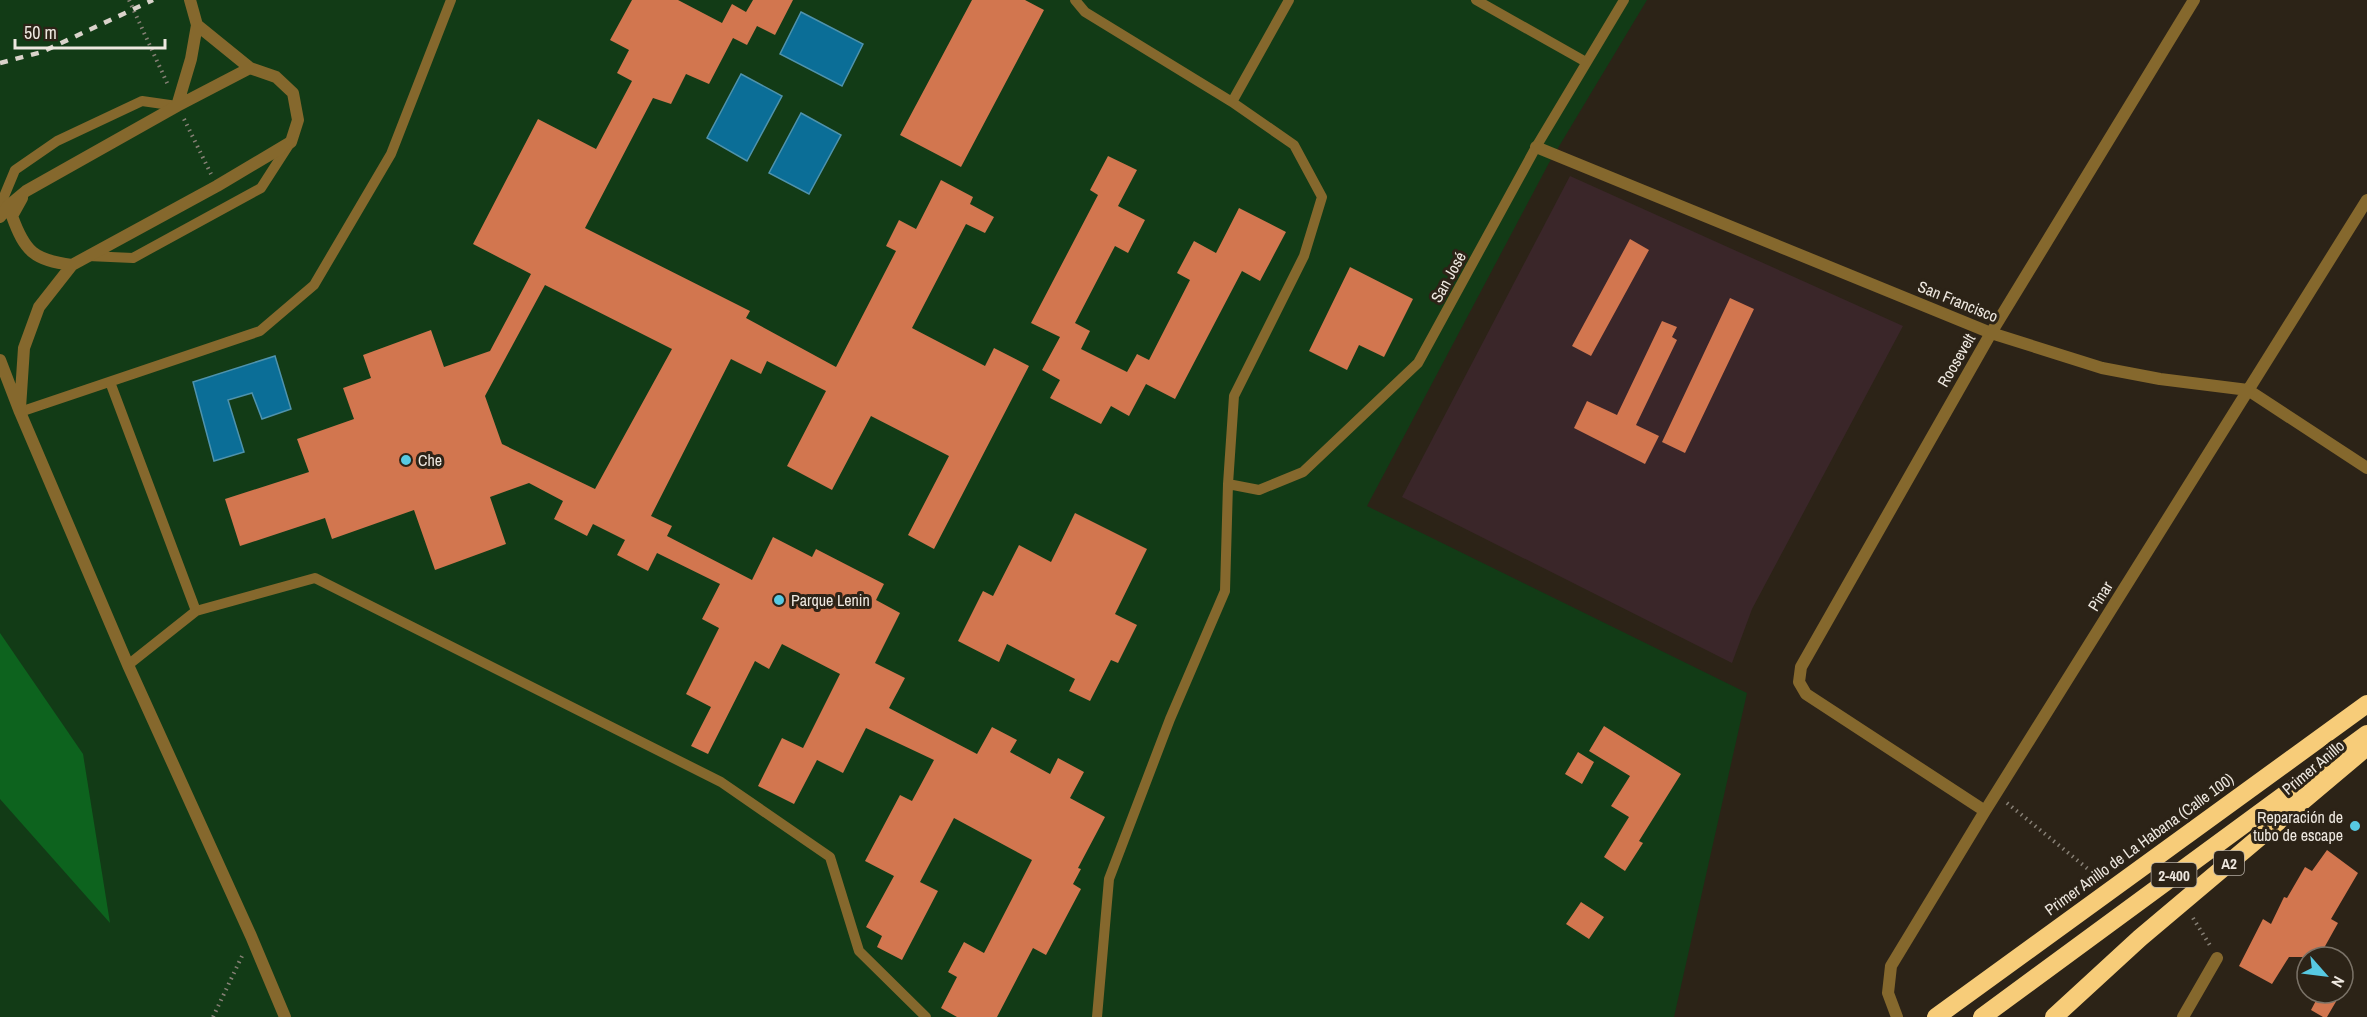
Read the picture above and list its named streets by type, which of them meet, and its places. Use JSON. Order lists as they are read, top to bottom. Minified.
{"streets":{"highway":["Primer Anillo","Primer Anillo de La Habana (Calle 100)","A2","2-400"],"street":["San Francisco","Roosevelt","Pinar"],"lane":["San José"]},"crossings":[["San José","San Francisco"],["San Francisco","Roosevelt"],["San Francisco","Pinar"],["Roosevelt","Pinar"]],"places":["Che","Parque Lenin","Reparación de tubo de escape"],"scale_bar":"50 m","north":"bottom right"}
